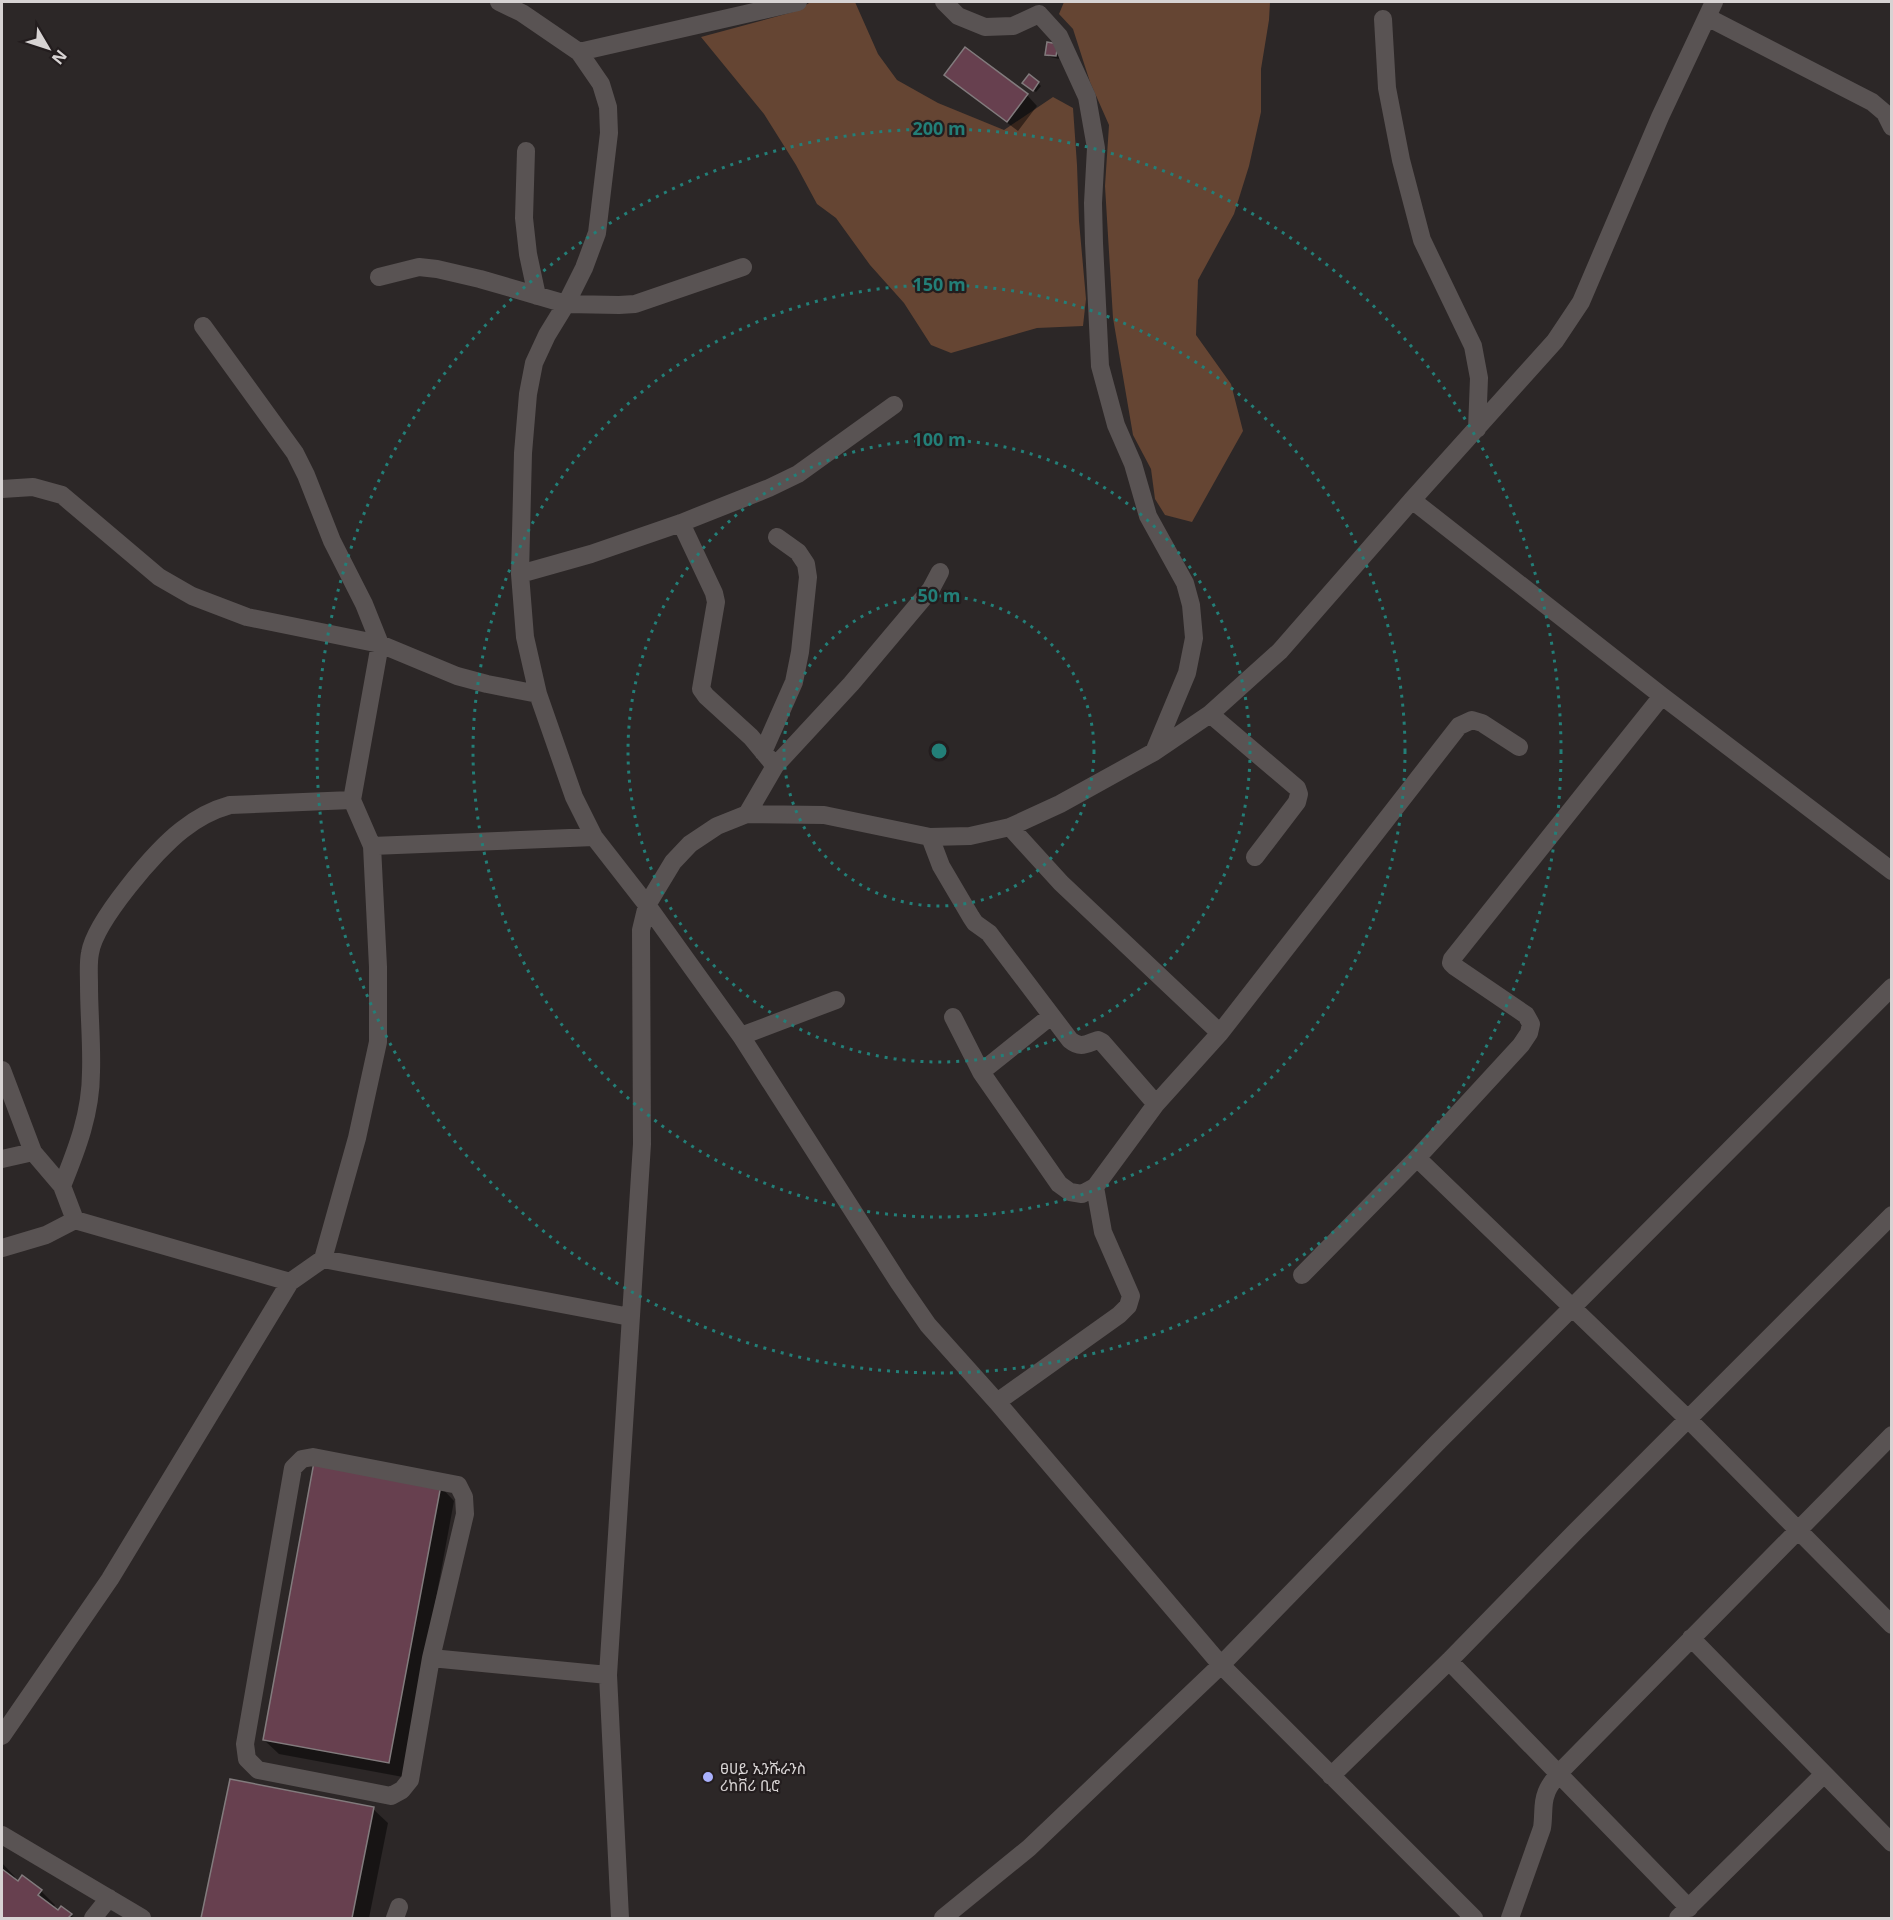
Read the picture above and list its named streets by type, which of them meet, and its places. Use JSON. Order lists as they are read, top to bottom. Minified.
{"places":["ፀሀይ ኢንሹራንስ ሪከቨሪ ቢሮ"],"north":"bottom right","rings":["200 m","150 m","100 m","50 m"]}
